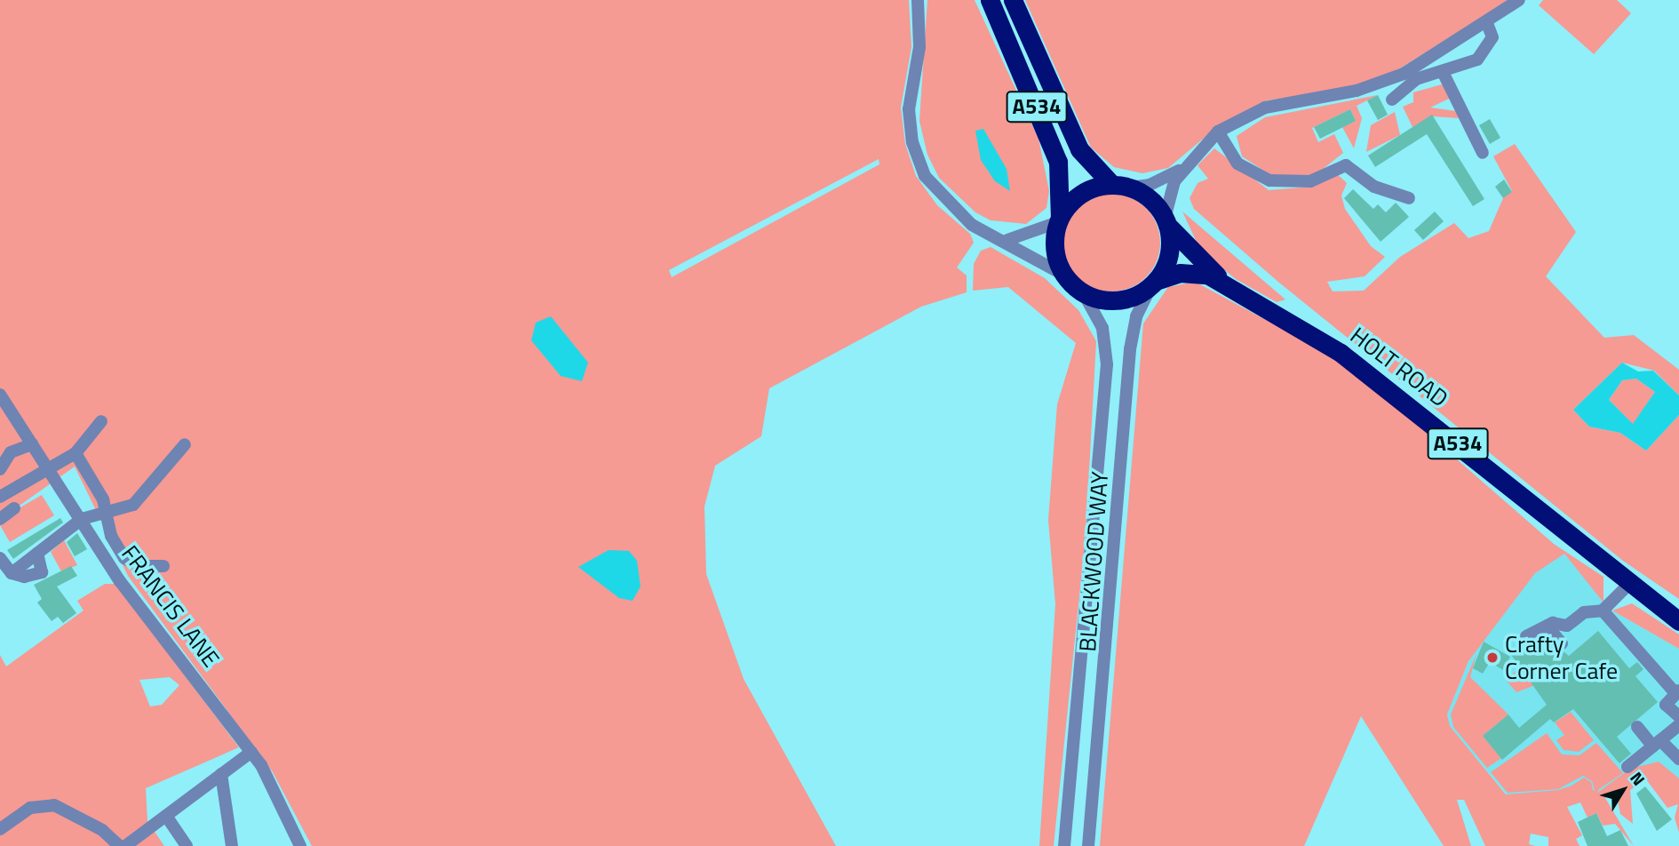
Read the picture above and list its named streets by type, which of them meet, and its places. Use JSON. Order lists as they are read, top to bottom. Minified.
{"streets":{"highway":["A534","HOLT ROAD"],"street":["BLACKWOOD WAY","FRANCIS LANE"]},"crossings":[["A534","HOLT ROAD"],["A534","BLACKWOOD WAY"],["HOLT ROAD","BLACKWOOD WAY"]],"places":["Crafty Corner Cafe"],"north":"top right"}
